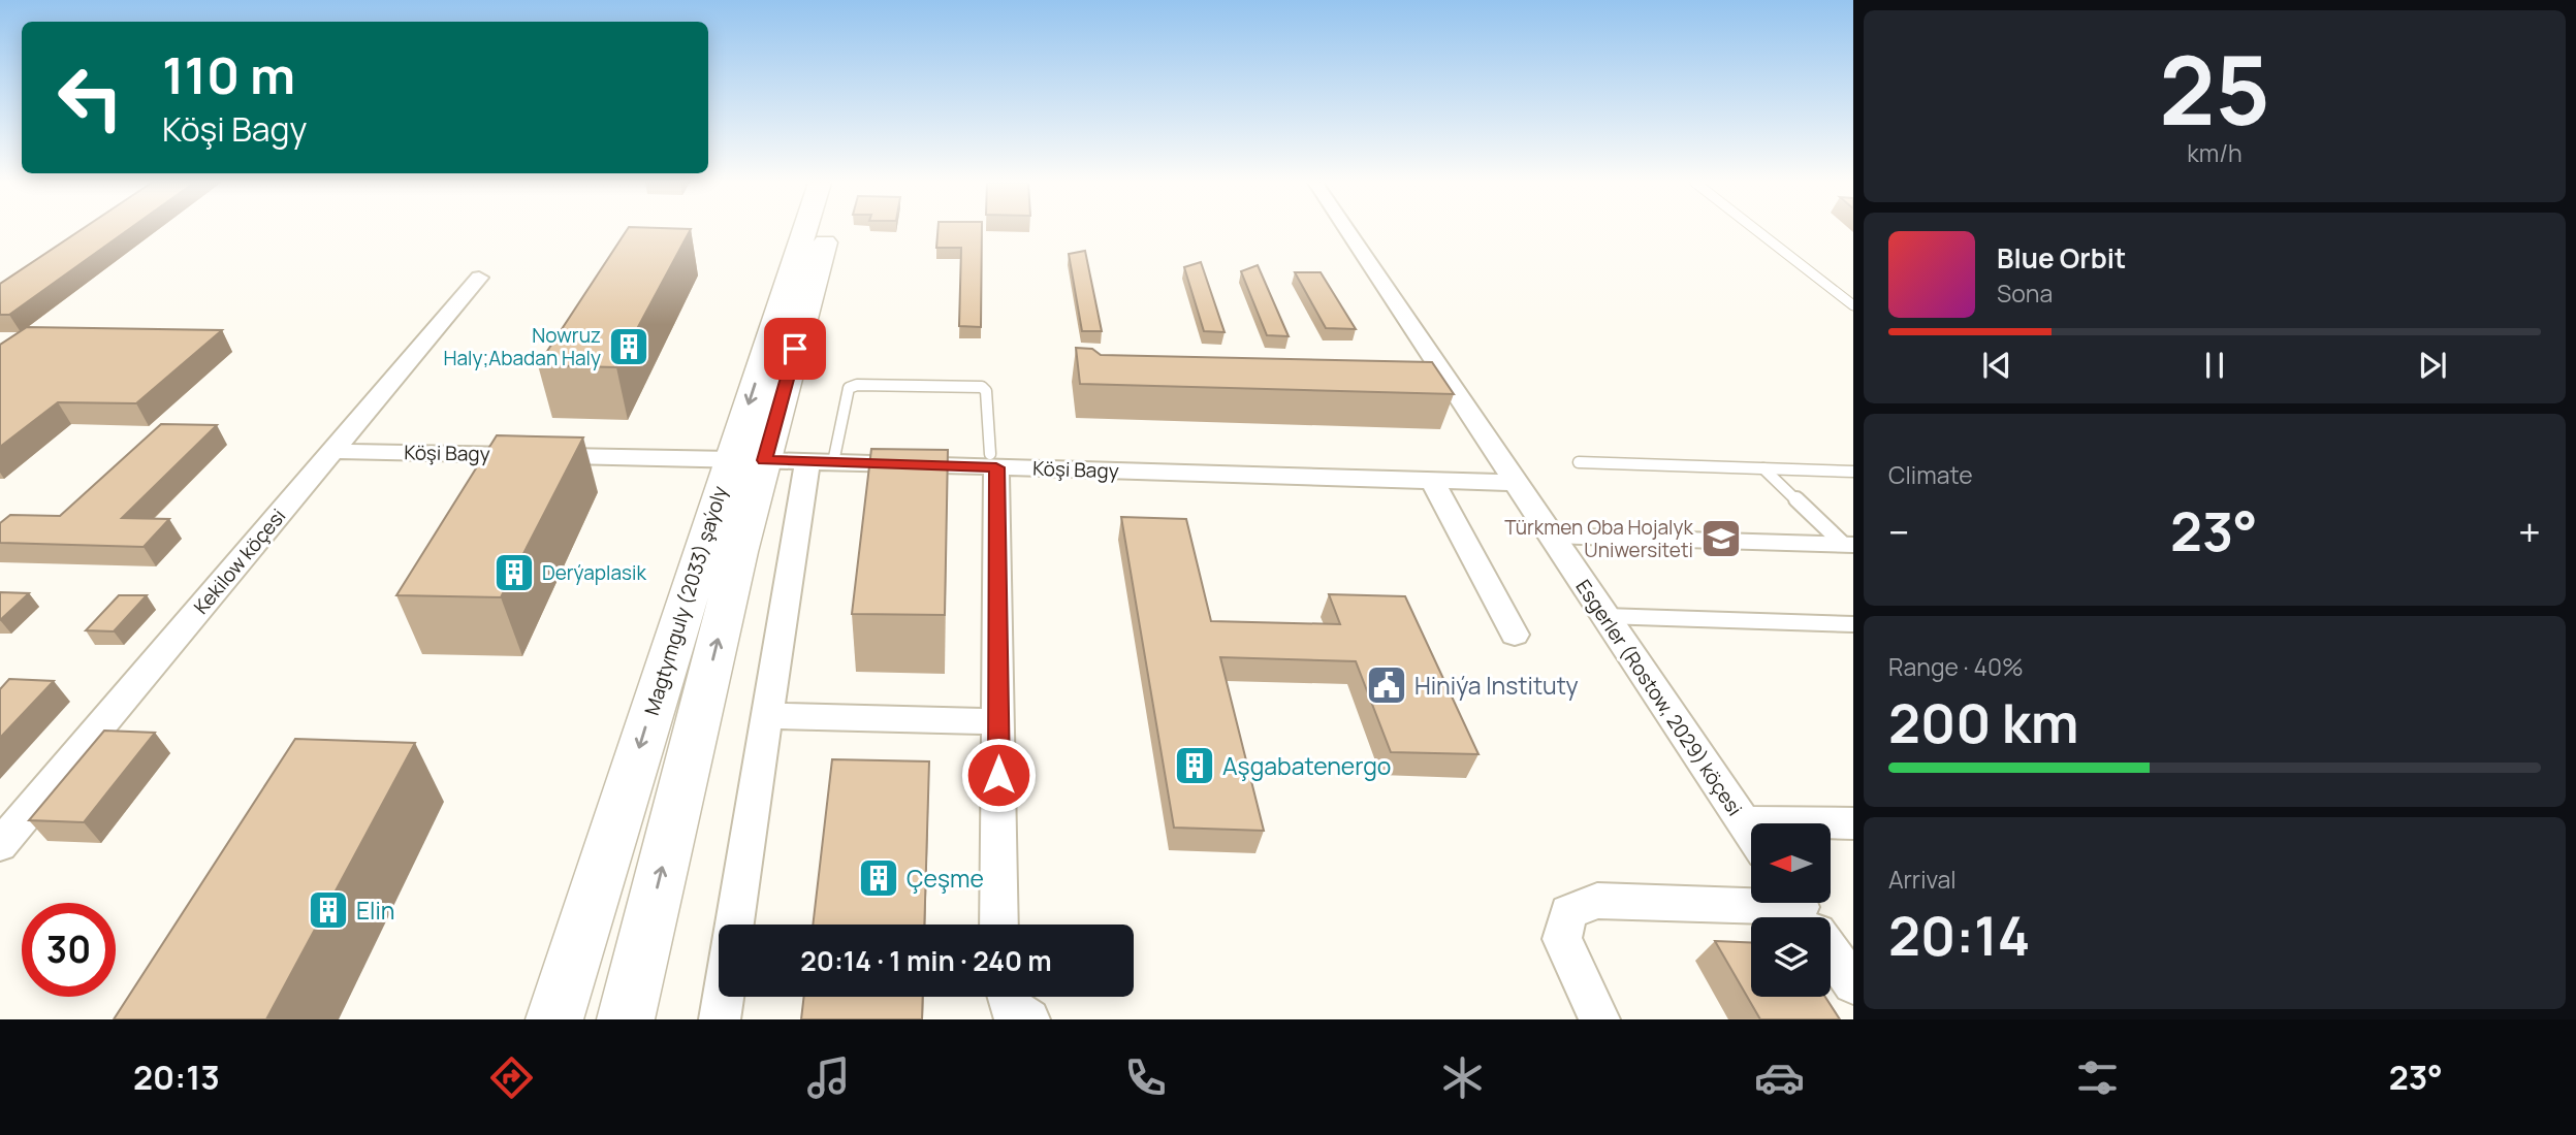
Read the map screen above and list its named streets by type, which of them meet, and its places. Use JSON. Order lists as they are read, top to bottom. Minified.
{"streets":{"main road":["Magtymguly (2033) şaýoly"],"street":["Köşi Bagy","Kekilow köçesi","Esgerler (Rostow, 2029) köçesi"]},"crossings":[["Köşi Bagy","Kekilow köçesi"],["Köşi Bagy","Magtymguly (2033) şaýoly"],["Köşi Bagy","Esgerler (Rostow, 2029) köçesi"]],"places":{"building":["Nowruz Haly;Abadan Haly","Derýaplasik","Aşgabatenergo","Çeşme","Elin"],"school or university":["Türkmen Oba Hojalyk Uniwersiteti"],"public building":["Hiniýa Instituty"]},"north":"left","page":{"tile":[["25","km/h"],"Climate",["Range · 40%","200 km"],["Arrival","20:14"]],"turn":["110 m","Köşi Bagy"],"song":["Blue Orbit","Sona"],"heat":["−","23°","+"],"limit":"30","trip":"20:14 · 1 min · 240 m","tabs":["20:13","23°"]}}
